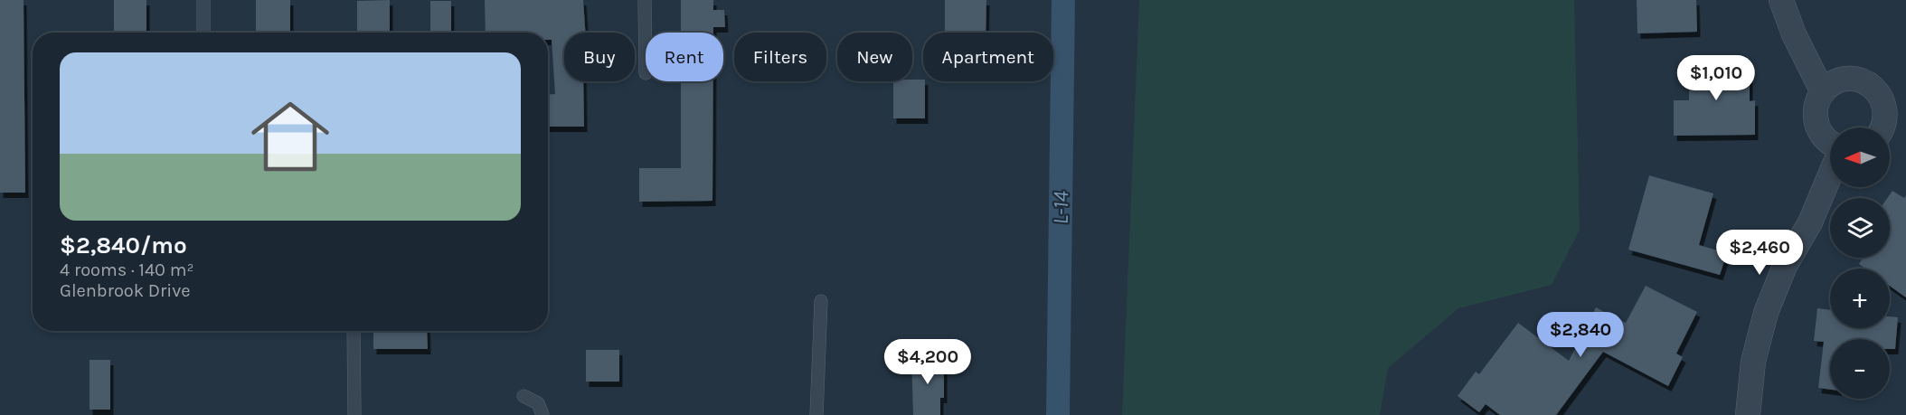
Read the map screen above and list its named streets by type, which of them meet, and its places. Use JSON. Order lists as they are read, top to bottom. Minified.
{"water":["L-14"],"north":"left","page":{"chip":["Buy","Rent","Filters","New","Apartment"],"list":[{"name":"$2,840/mo","note":"4 rooms · 140 m² · Glenbrook Drive"}],"price":["$1,010","$2,460","$2,840","$4,200"],"map_buttons":["+","−"]}}
